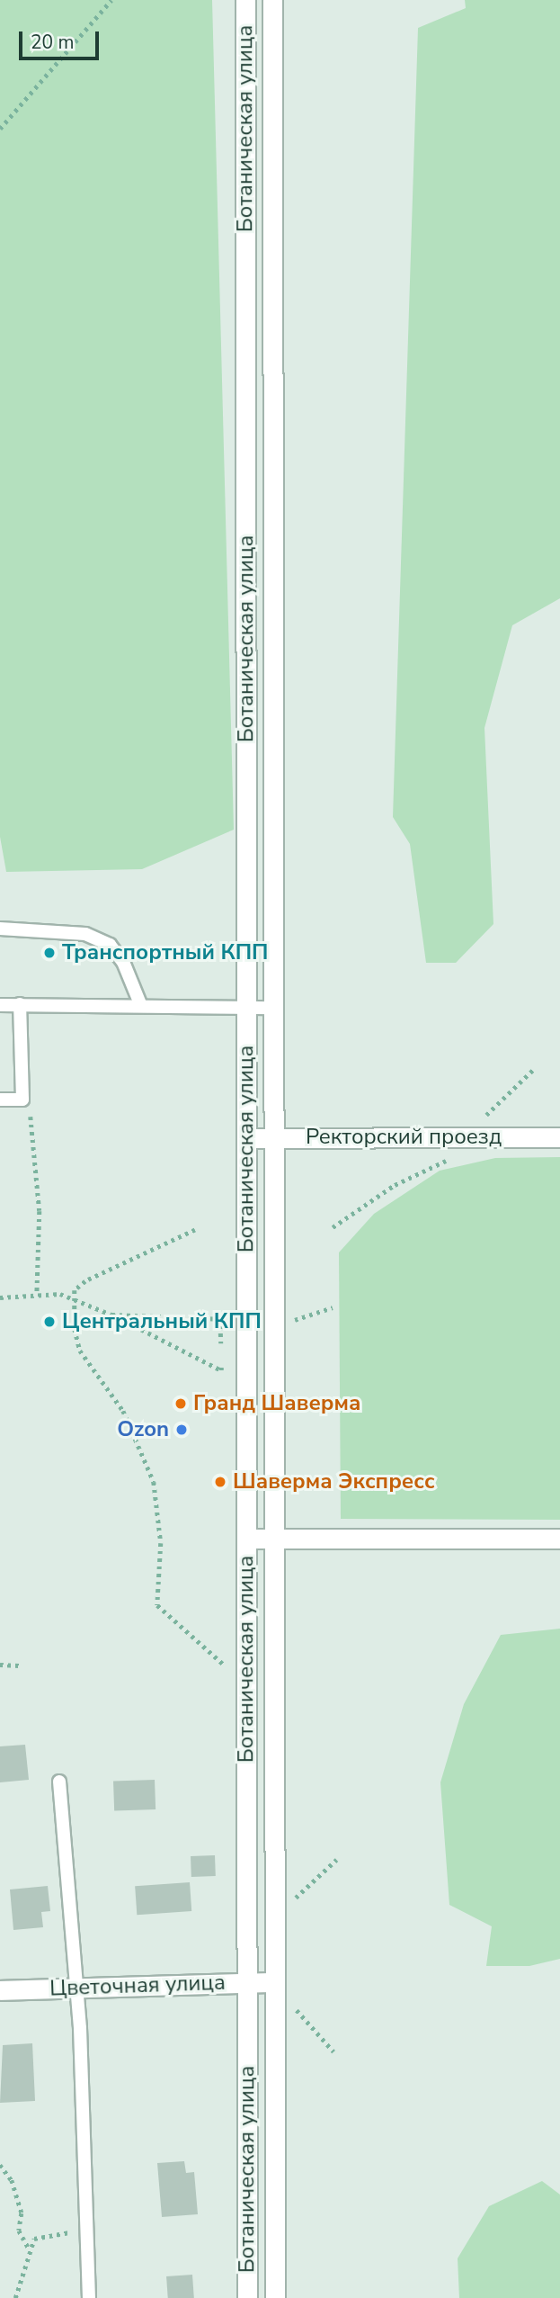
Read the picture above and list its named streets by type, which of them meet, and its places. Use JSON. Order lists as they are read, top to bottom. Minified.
{"streets":{"street":["Ботаническая улица","Ректорский проезд","Цветочная улица"]},"crossings":[["Ботаническая улица","Ректорский проезд"],["Ботаническая улица","Цветочная улица"]],"places":["Транспортный КПП","Центральный КПП","Гранд Шаверма","Ozon","Шаверма Экспресс"],"scale_bar":"20 m"}
